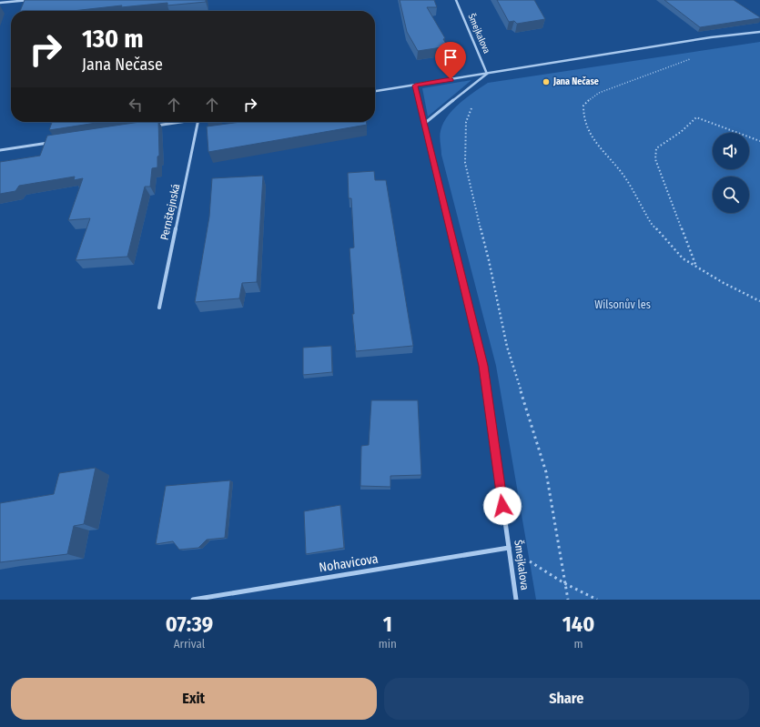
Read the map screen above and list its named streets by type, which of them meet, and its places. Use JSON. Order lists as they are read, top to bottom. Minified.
{"streets":{"street":["Šmejkalova","Pernštejnská","Nohavicova"]},"crossings":[["Šmejkalova","Nohavicova"]],"parks":["Wilsonův les"],"places":["Jana Nečase"],"page":{"turn":["130 m","Jana Nečase"],"eta":["07:39","Arrival","1","min","140","m"],"buttons":["Exit","Share"]}}
